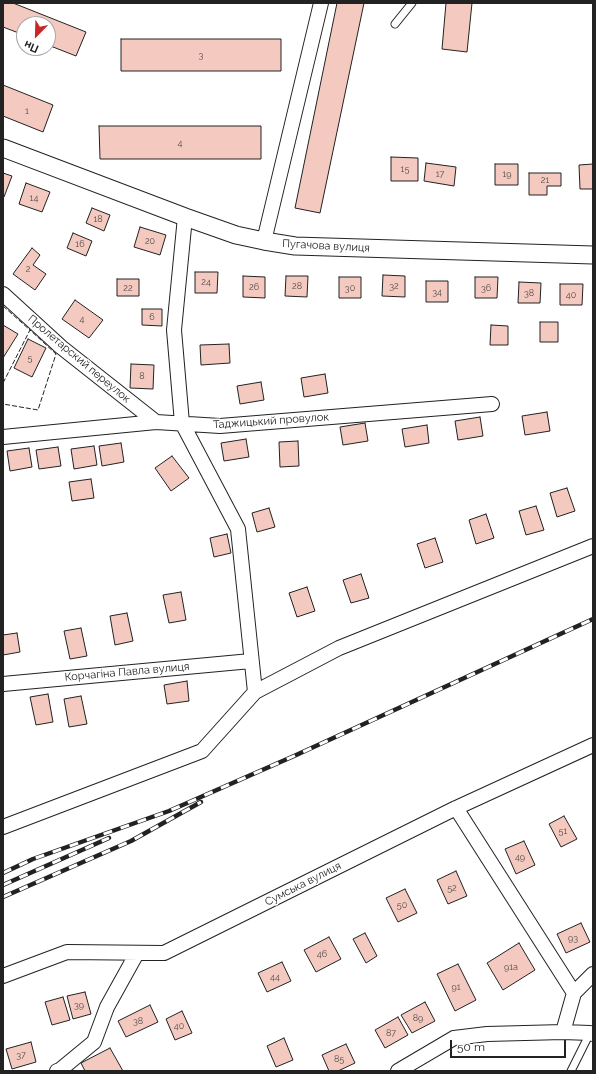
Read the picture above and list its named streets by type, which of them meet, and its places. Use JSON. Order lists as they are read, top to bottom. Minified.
{"streets":{"street":["Пугачова вулиця","Пролетарский переулок","Таджицький провулок","Корчагіна Павла вулиця","Сумська вулиця"]},"crossings":[["Пролетарский переулок","Таджицький провулок"]],"house_numbers":["3","1","4","15","17","19","21","14","18","20","16","2","24","28","32","26","22","30","36","34","38","40","6","4","5","8","51","49","52","50","93","46","91а","44","91","39","89","38","40","87","37","85"],"scale_bar":"50 m","north":"bottom left"}
